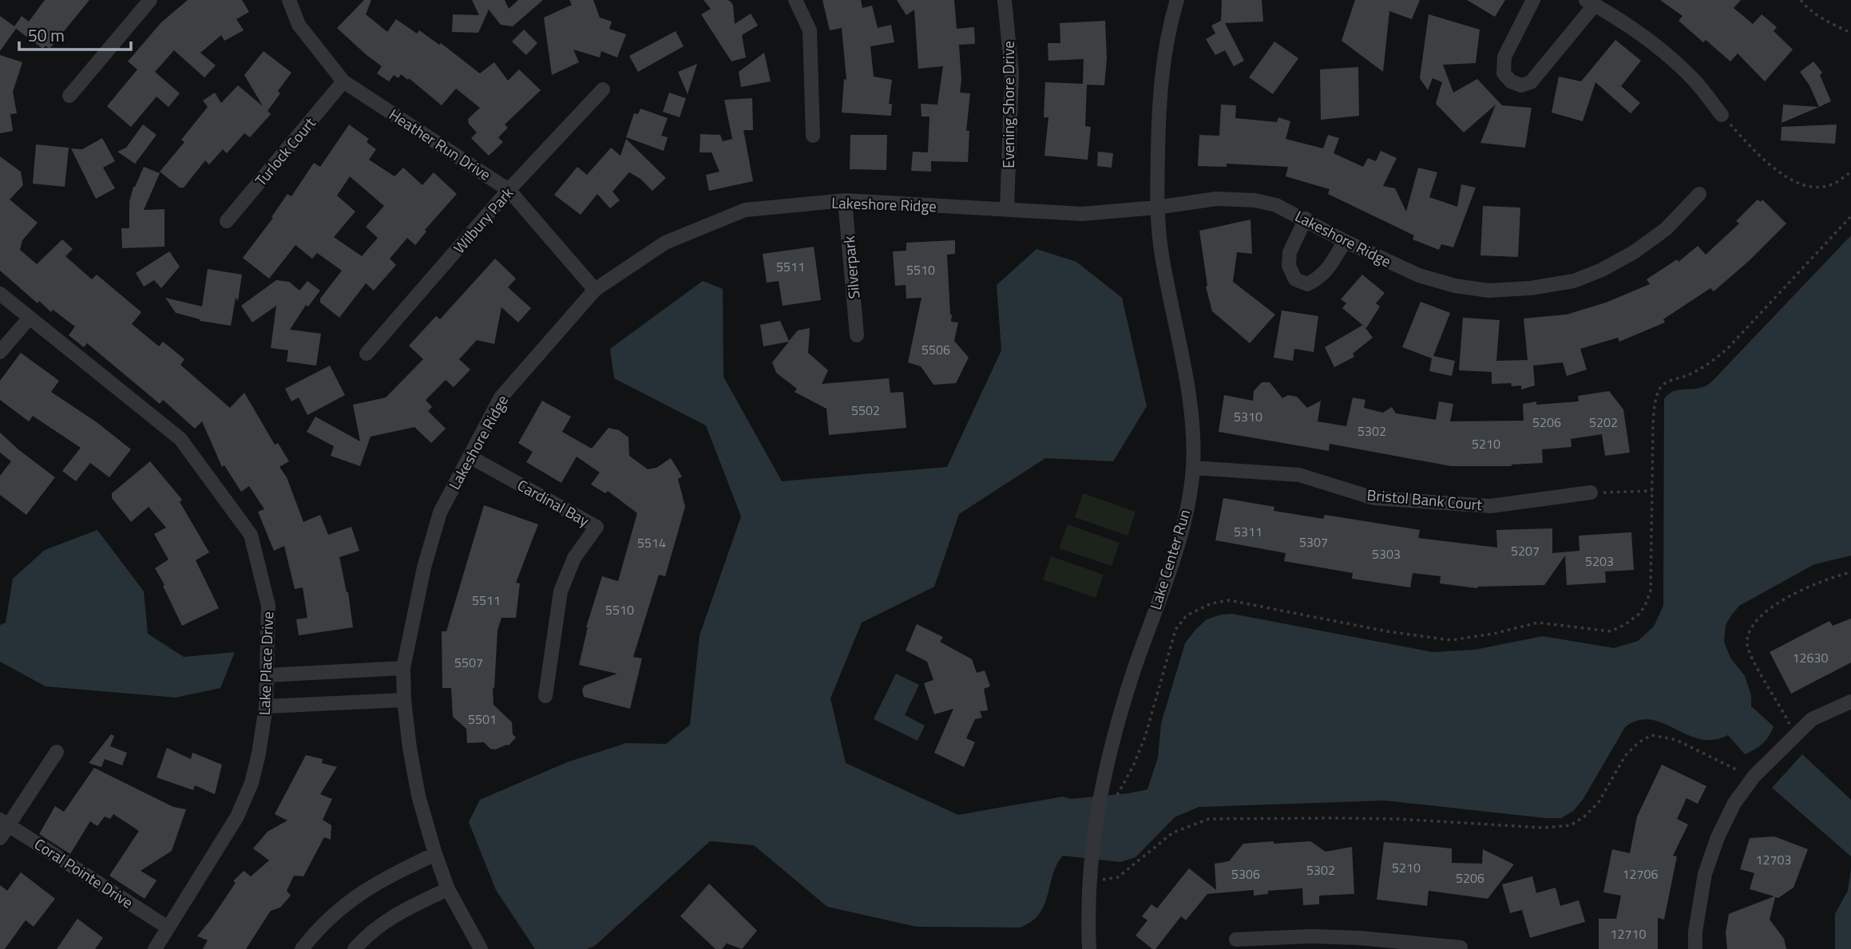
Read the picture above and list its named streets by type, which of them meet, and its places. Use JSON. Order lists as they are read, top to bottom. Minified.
{"streets":{"street":["Evening Shore Drive","Heather Run Drive","Turlock Court","Lakeshore Ridge","Wilbury Park","Silverpark","Bristol Bank Court","Cardinal Bay","Lake Center Run","Lake Place Drive","Coral Pointe Drive"]},"crossings":[["Evening Shore Drive","Lakeshore Ridge"],["Heather Run Drive","Turlock Court"],["Heather Run Drive","Lakeshore Ridge"],["Heather Run Drive","Wilbury Park"],["Lakeshore Ridge","Silverpark"],["Lakeshore Ridge","Cardinal Bay"],["Lakeshore Ridge","Lake Center Run"],["Bristol Bank Court","Lake Center Run"],["Lake Place Drive","Coral Pointe Drive"]],"house_numbers":["5511","5510","5506","5502","5310","5206","5202","5302","5210","5311","5307","5514","5207","5303","5203","5511","5510","12630","5507","5501","12703","5210","5302","5306","12706","5206","12710"],"scale_bar":"50 m"}
